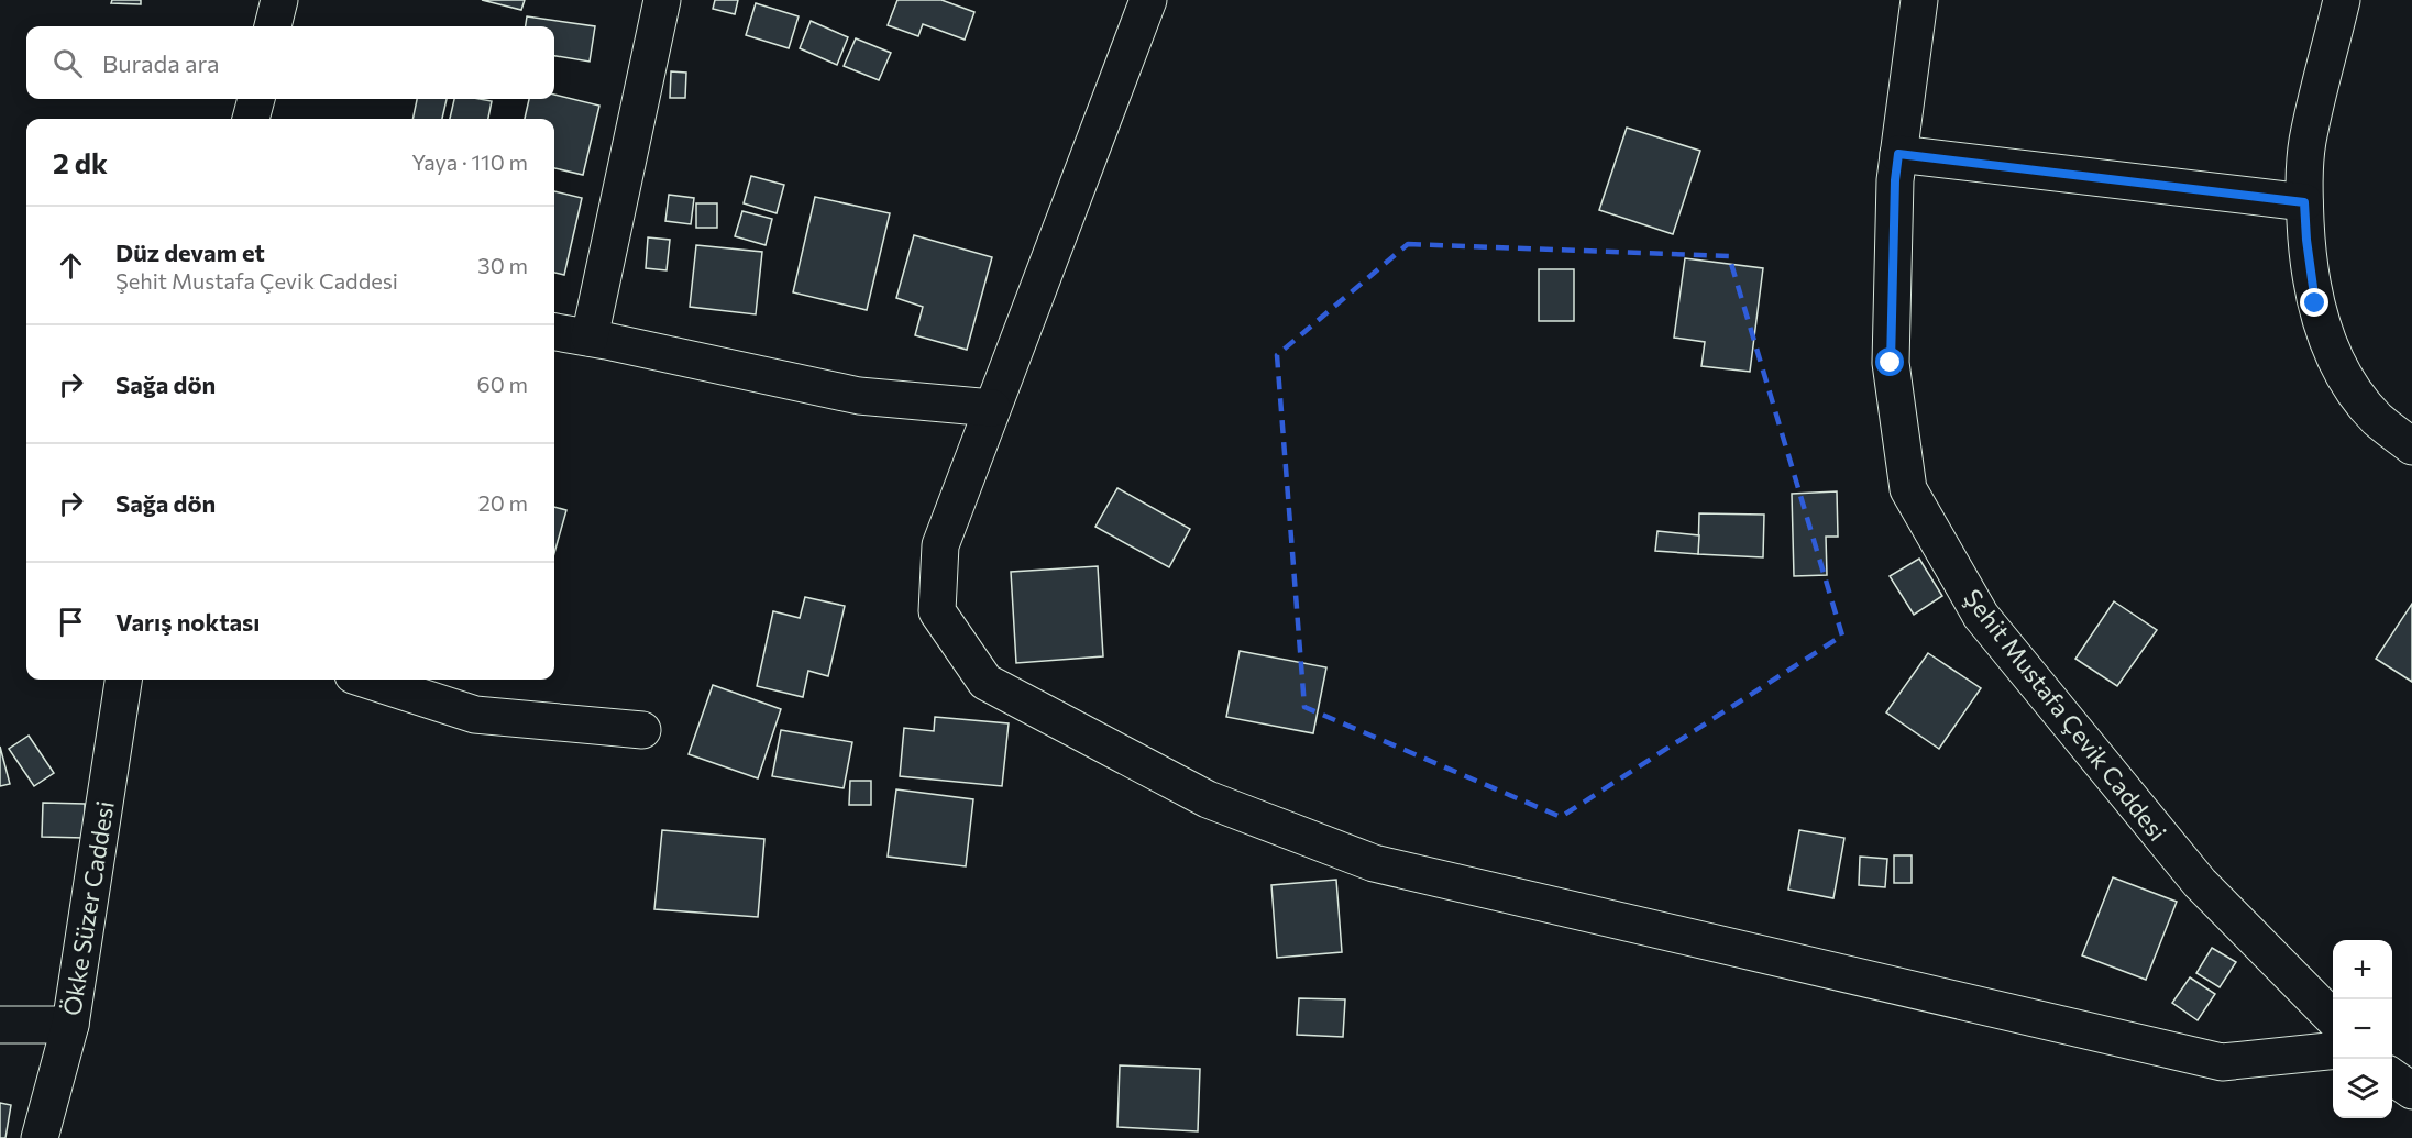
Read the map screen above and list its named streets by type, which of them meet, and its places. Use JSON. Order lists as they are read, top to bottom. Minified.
{"streets":{"street":["Şehit Mustafa Çevik Caddesi","Ökke Süzer Caddesi"]},"page":{"search":"Burada ara","heading":["2 dk","Yaya · 110 m"],"list":[["Düz devam et","Şehit Mustafa Çevik Caddesi","30 m"],["Sağa dön","60 m"],["Sağa dön","20 m"],"Varış noktası"],"map_buttons":["+","−"]}}
